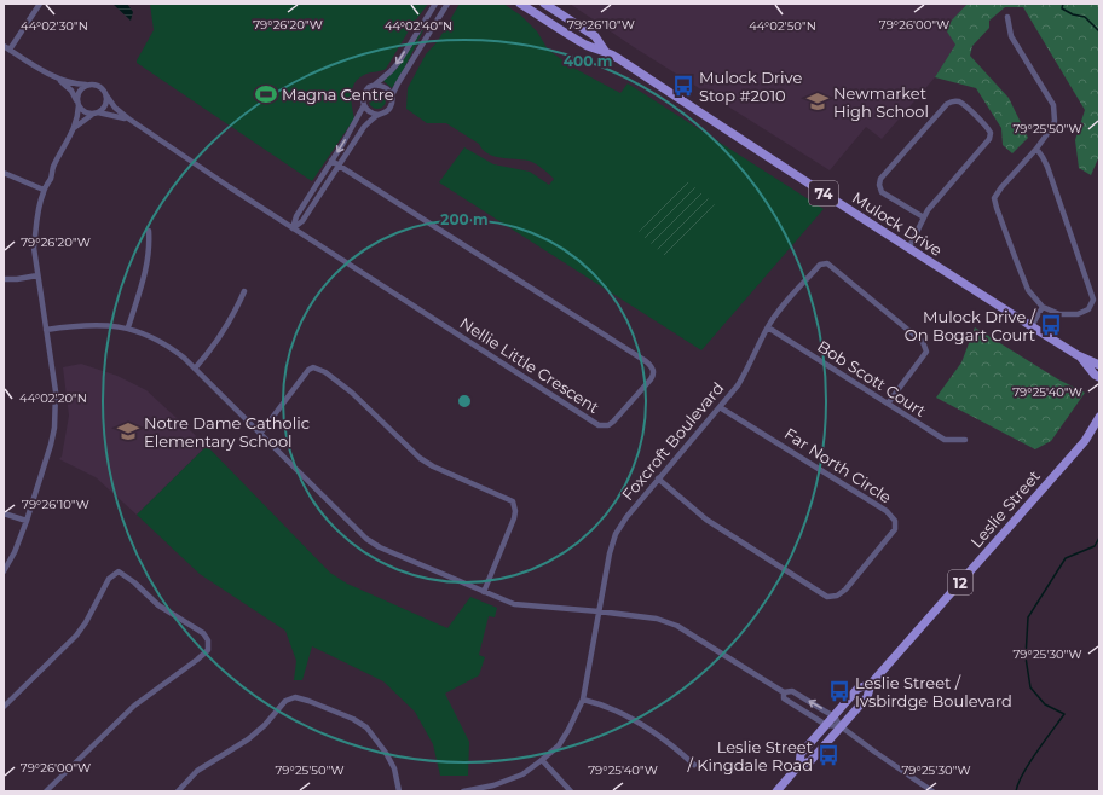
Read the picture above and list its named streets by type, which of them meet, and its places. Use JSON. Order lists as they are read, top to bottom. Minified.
{"streets":{"main road":["74","Mulock Drive","Leslie Street","12"],"street":["Nellie Little Crescent","Bob Scott Court","Foxcroft Boulevard","Far North Circle"]},"crossings":[["Bob Scott Court","Foxcroft Boulevard"],["Foxcroft Boulevard","Far North Circle"]],"places":{"bus stop":["Mulock Drive Stop #2010","Mulock Drive / On Bogart Court","Leslie Street / Ivsbirdge Boulevard","Leslie Street / Kingdale Road"],"sports":["Magna Centre"],"school or university":["Newmarket High School","Notre Dame Catholic Elementary School"]},"coordinates":["79°26'20\"W","79°26'10\"W","79°26'00\"W","44°02'30\"N","44°02'40\"N","44°02'50\"N","79°25'50\"W","79°25'40\"W","44°02'20\"N","79°25'30\"W"],"rings":["400 m","200 m"]}
